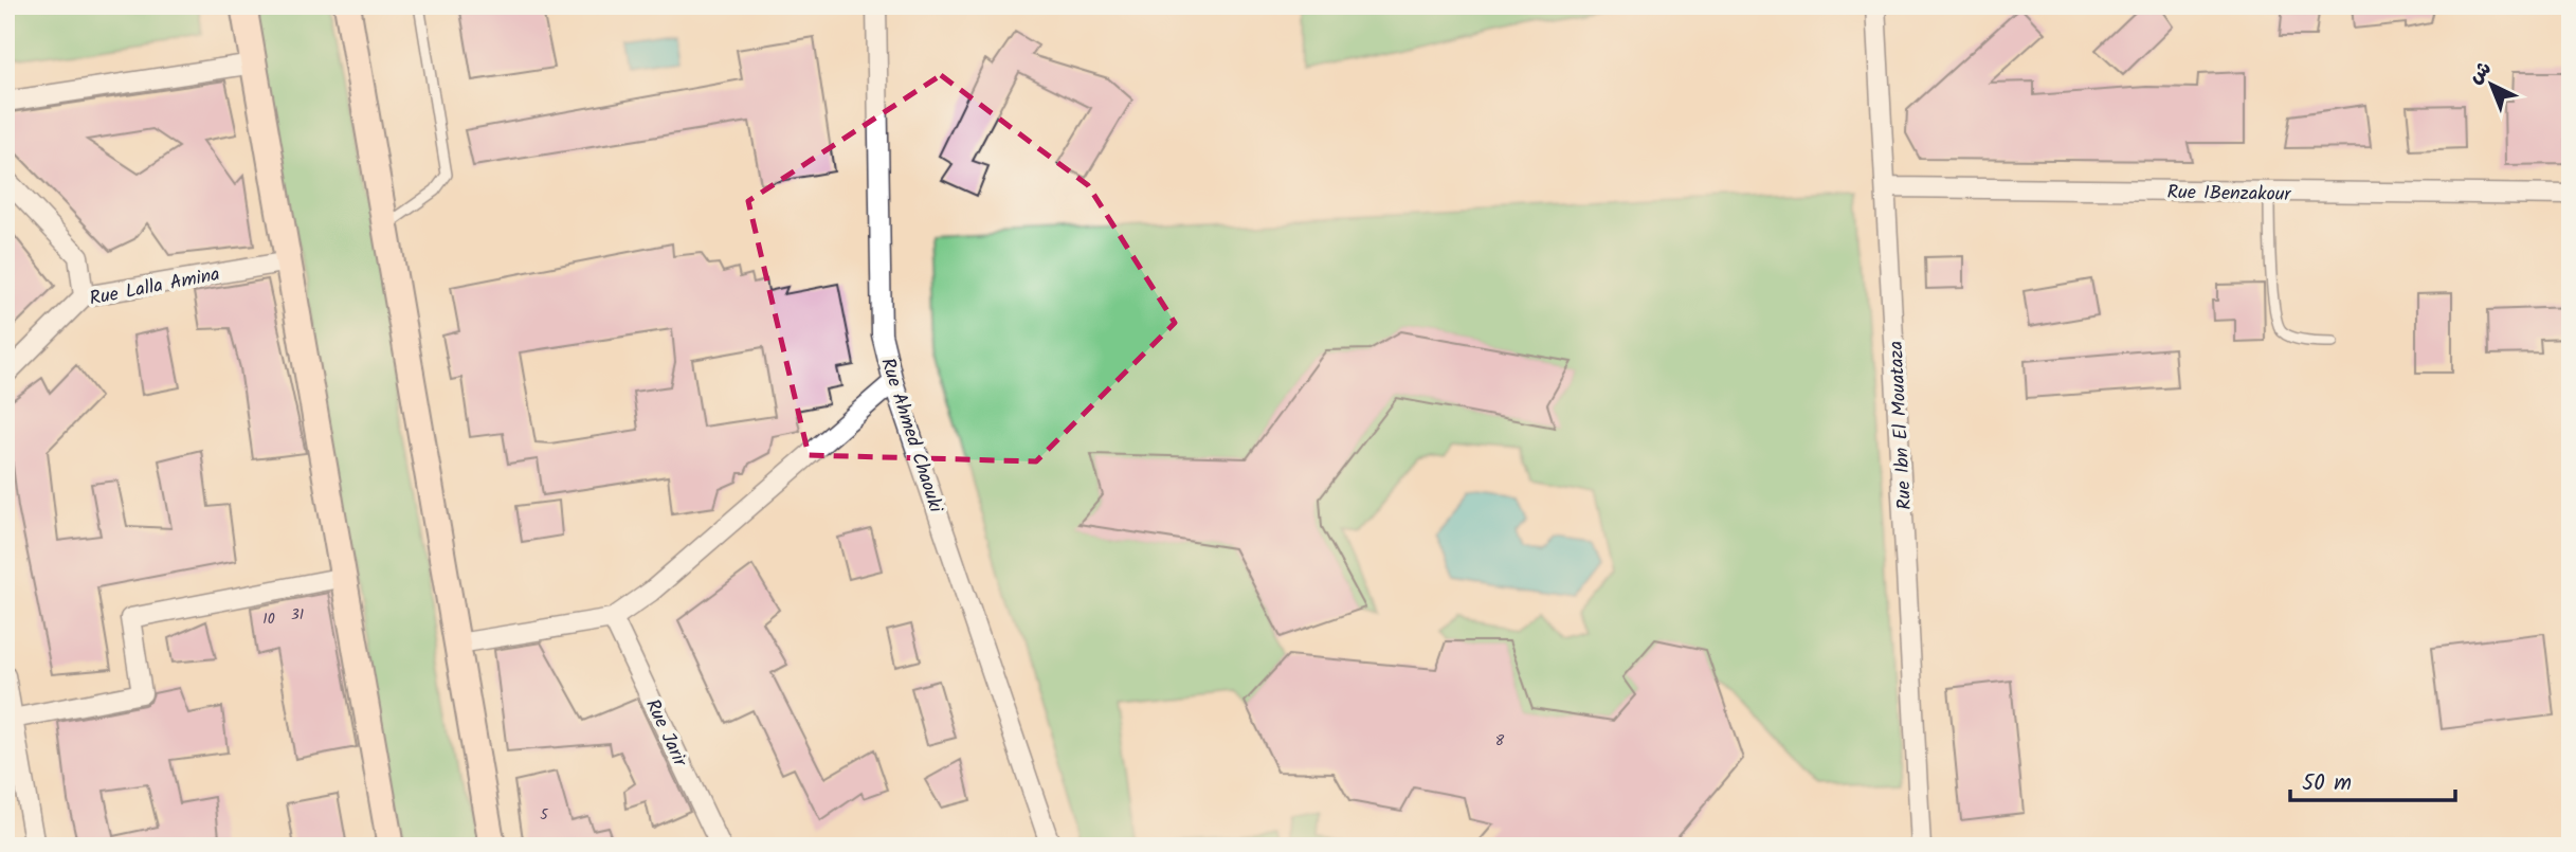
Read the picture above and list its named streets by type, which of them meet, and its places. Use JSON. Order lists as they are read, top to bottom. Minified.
{"streets":{"street":["Rue IBenzakour","Rue Lalla Amina","Rue Ibn El Mouataza","Rue Ahmed Chaouki","Rue Jarir"]},"crossings":[["Rue IBenzakour","Rue Ibn El Mouataza"]],"house_numbers":["31","10","8","5"],"scale_bar":"50 m","north":"top left"}
